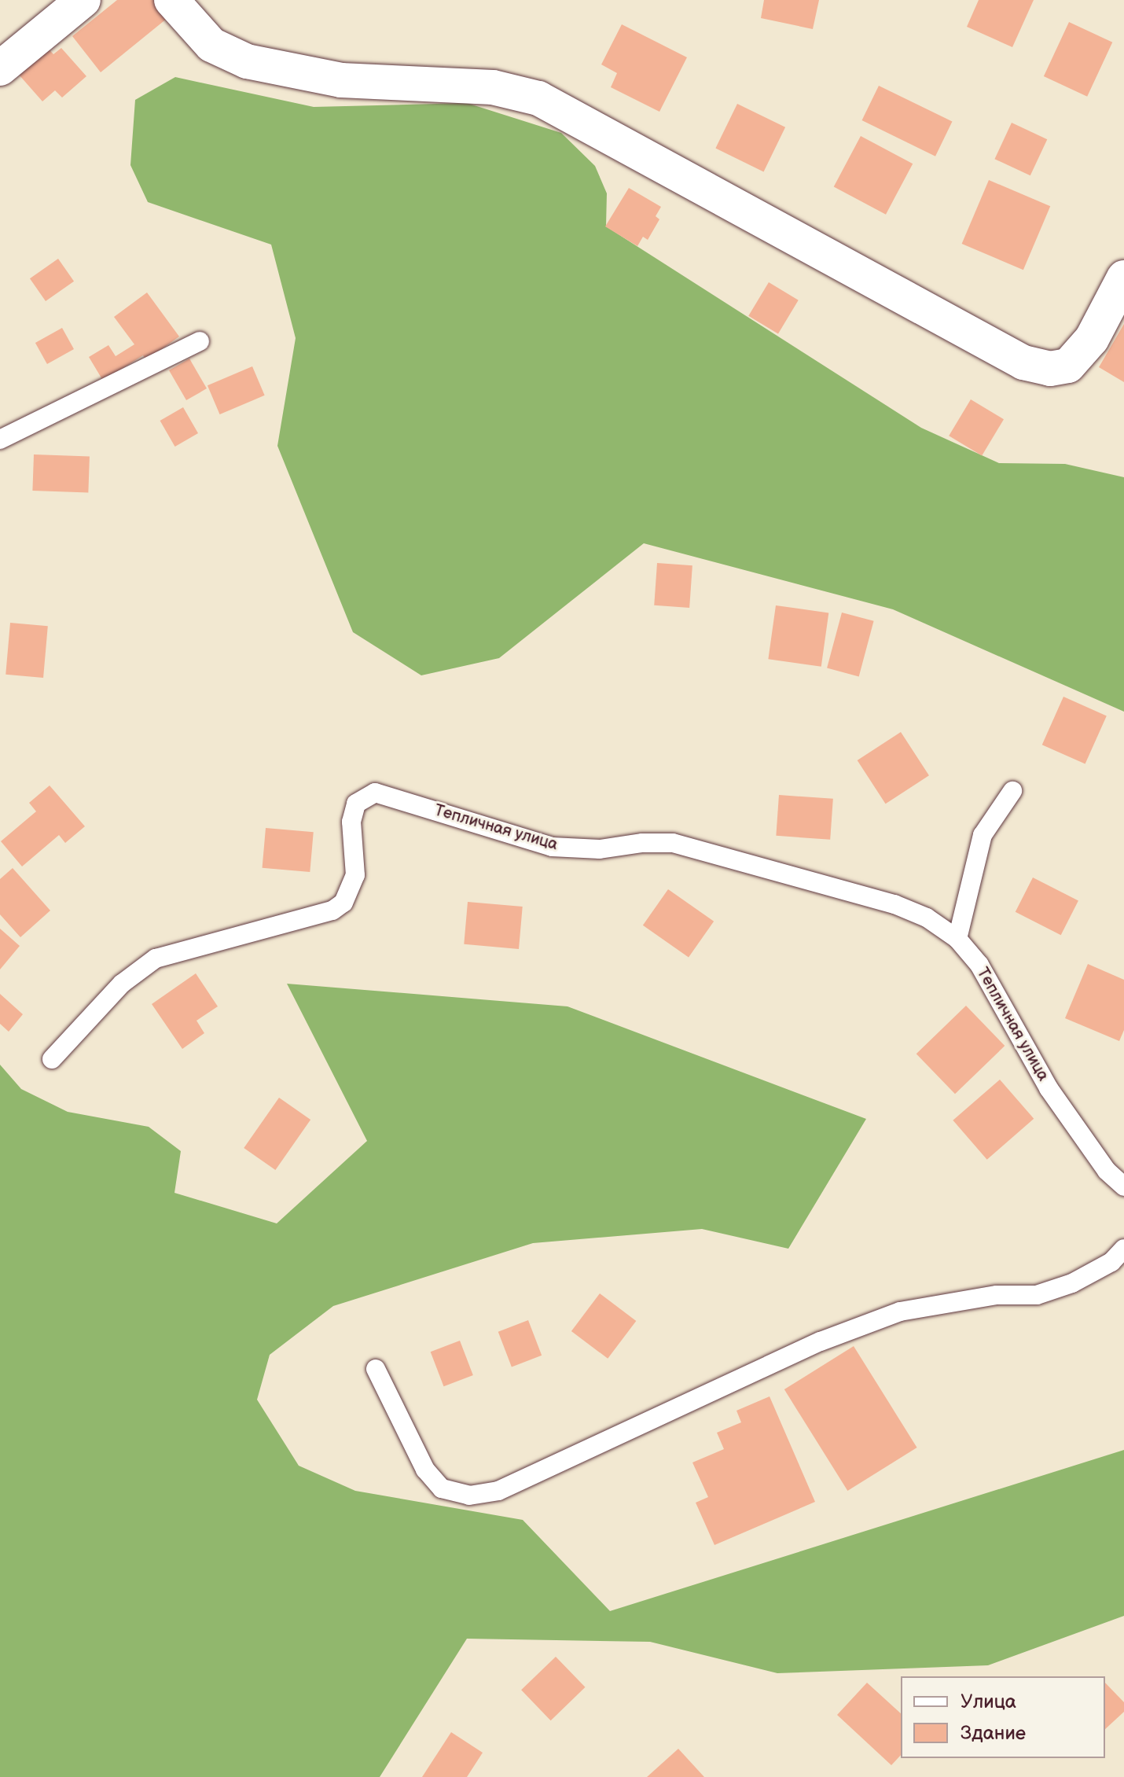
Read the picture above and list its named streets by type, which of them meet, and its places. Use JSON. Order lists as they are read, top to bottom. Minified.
{"streets":{"lane":["Тепличная улица"]},"legend":["Улица","Здание"]}
